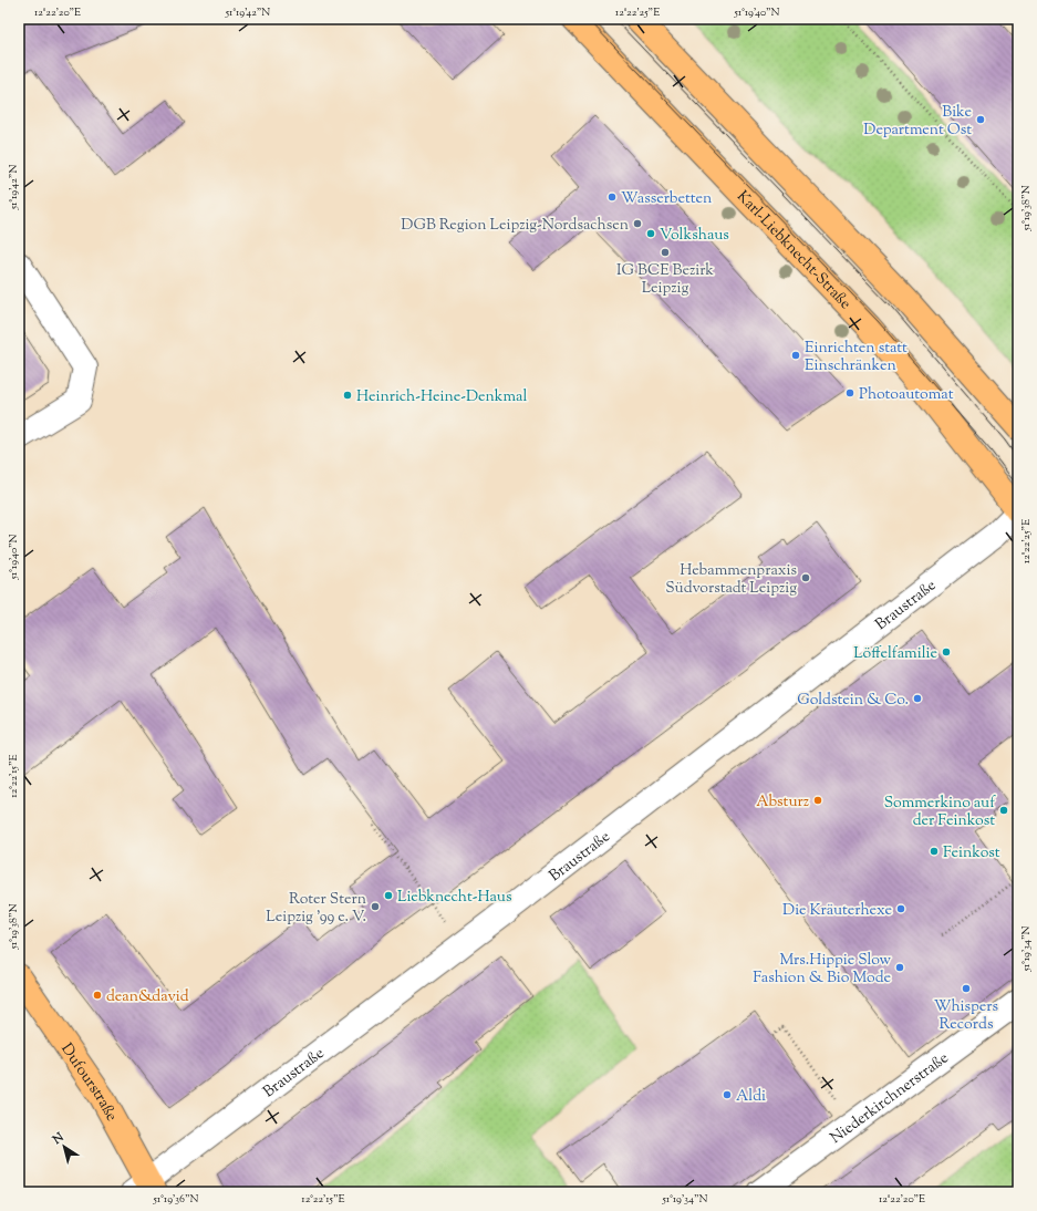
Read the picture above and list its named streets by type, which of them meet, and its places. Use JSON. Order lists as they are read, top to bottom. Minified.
{"streets":{"main road":["Karl-Liebknecht-Straße","Dufourstraße"],"street":["Braustraße","Niederkirchnerstraße"]},"crossings":[["Karl-Liebknecht-Straße","Braustraße"],["Braustraße","Dufourstraße"]],"places":["Bike Department Ost","Wasserbetten","DGB Region Leipzig-Nordsachsen","Volkshaus","IG BCE Bezirk Leipzig","Einrichten statt Einschränken","Photoautomat","Heinrich-Heine-Denkmal","Hebammenpraxis Südvorstadt Leipzig","Löffelfamilie","Goldstein & Co.","Absturz","Sommerkino auf der Feinkost","Feinkost","Liebknecht-Haus","Roter Stern Leipzig ’99 e. V.","Die Kräuterhexe","Mrs.Hippie Slow Fashion & Bio Mode","Whispers Records","dean&david","Aldi"],"north":"top left","coordinates":["12°22'20\"E","51°19'42\"N","12°22'25\"E","51°19'40\"N","51°19'38\"N","12°22'15\"E","51°19'34\"N","51°19'36\"N"]}
